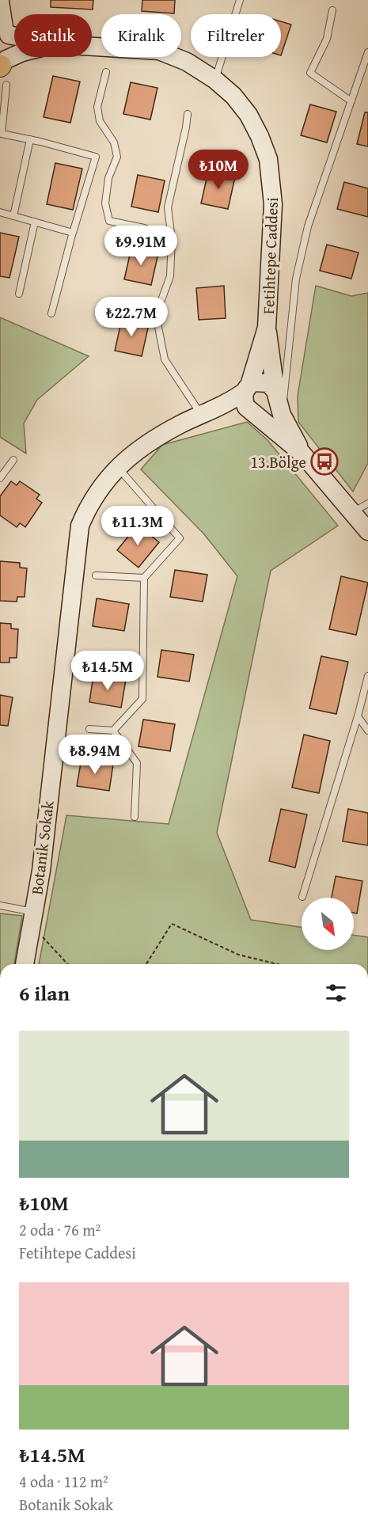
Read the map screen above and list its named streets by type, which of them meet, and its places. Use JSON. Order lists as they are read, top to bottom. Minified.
{"streets":{"main road":["Fetihtepe Caddesi","Botanik Sokak"]},"crossings":[["Fetihtepe Caddesi","Botanik Sokak"]],"places":{"bus stop":["13.Bölge"]},"north":"bottom right","page":{"chip":["Satılık","Kiralık","Filtreler"],"price":["₺10M","₺9.91M","₺22.7M","₺11.3M","₺14.5M","₺8.94M"],"heading":"6 ilan","list":[{"name":"₺10M","note":"2 oda · 76 m² · Fetihtepe Caddesi"},{"name":"₺14.5M","note":"4 oda · 112 m² · Botanik Sokak"}]}}
